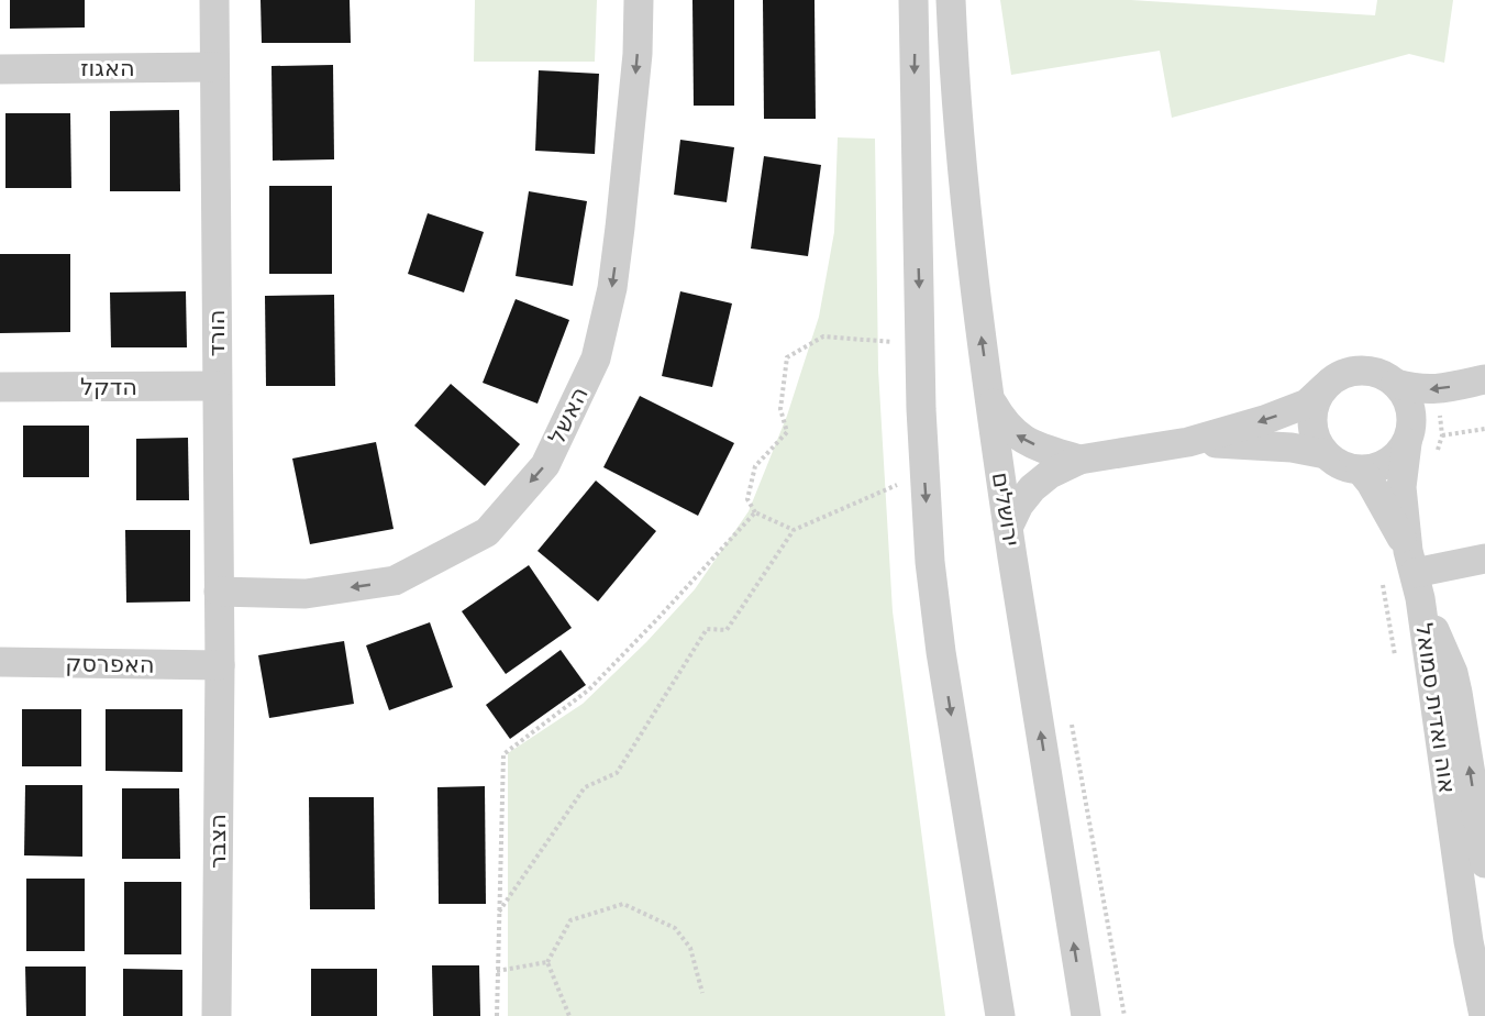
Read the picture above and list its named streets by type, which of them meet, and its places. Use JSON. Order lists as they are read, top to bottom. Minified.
{"streets":{"street":["האגוז","הורד","הדקל","האשל","ירושלים","האפרסק","אוה ואדית סמואל","הצבר"]},"crossings":[["האגוז","הורד"],["הורד","הדקל"],["הורד","האשל"],["הורד","האפרסק"],["הורד","הצבר"],["האפרסק","הצבר"]],"one_way":["האשל"]}
